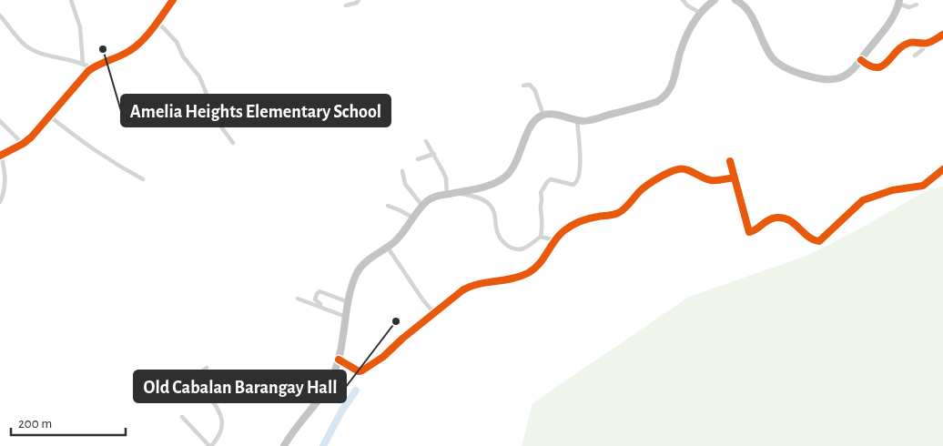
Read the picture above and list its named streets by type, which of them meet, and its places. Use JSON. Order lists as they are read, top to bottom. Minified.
{"places":["Amelia Heights Elementary School","Old Cabalan Barangay Hall"],"scale_bar":"200 m"}
